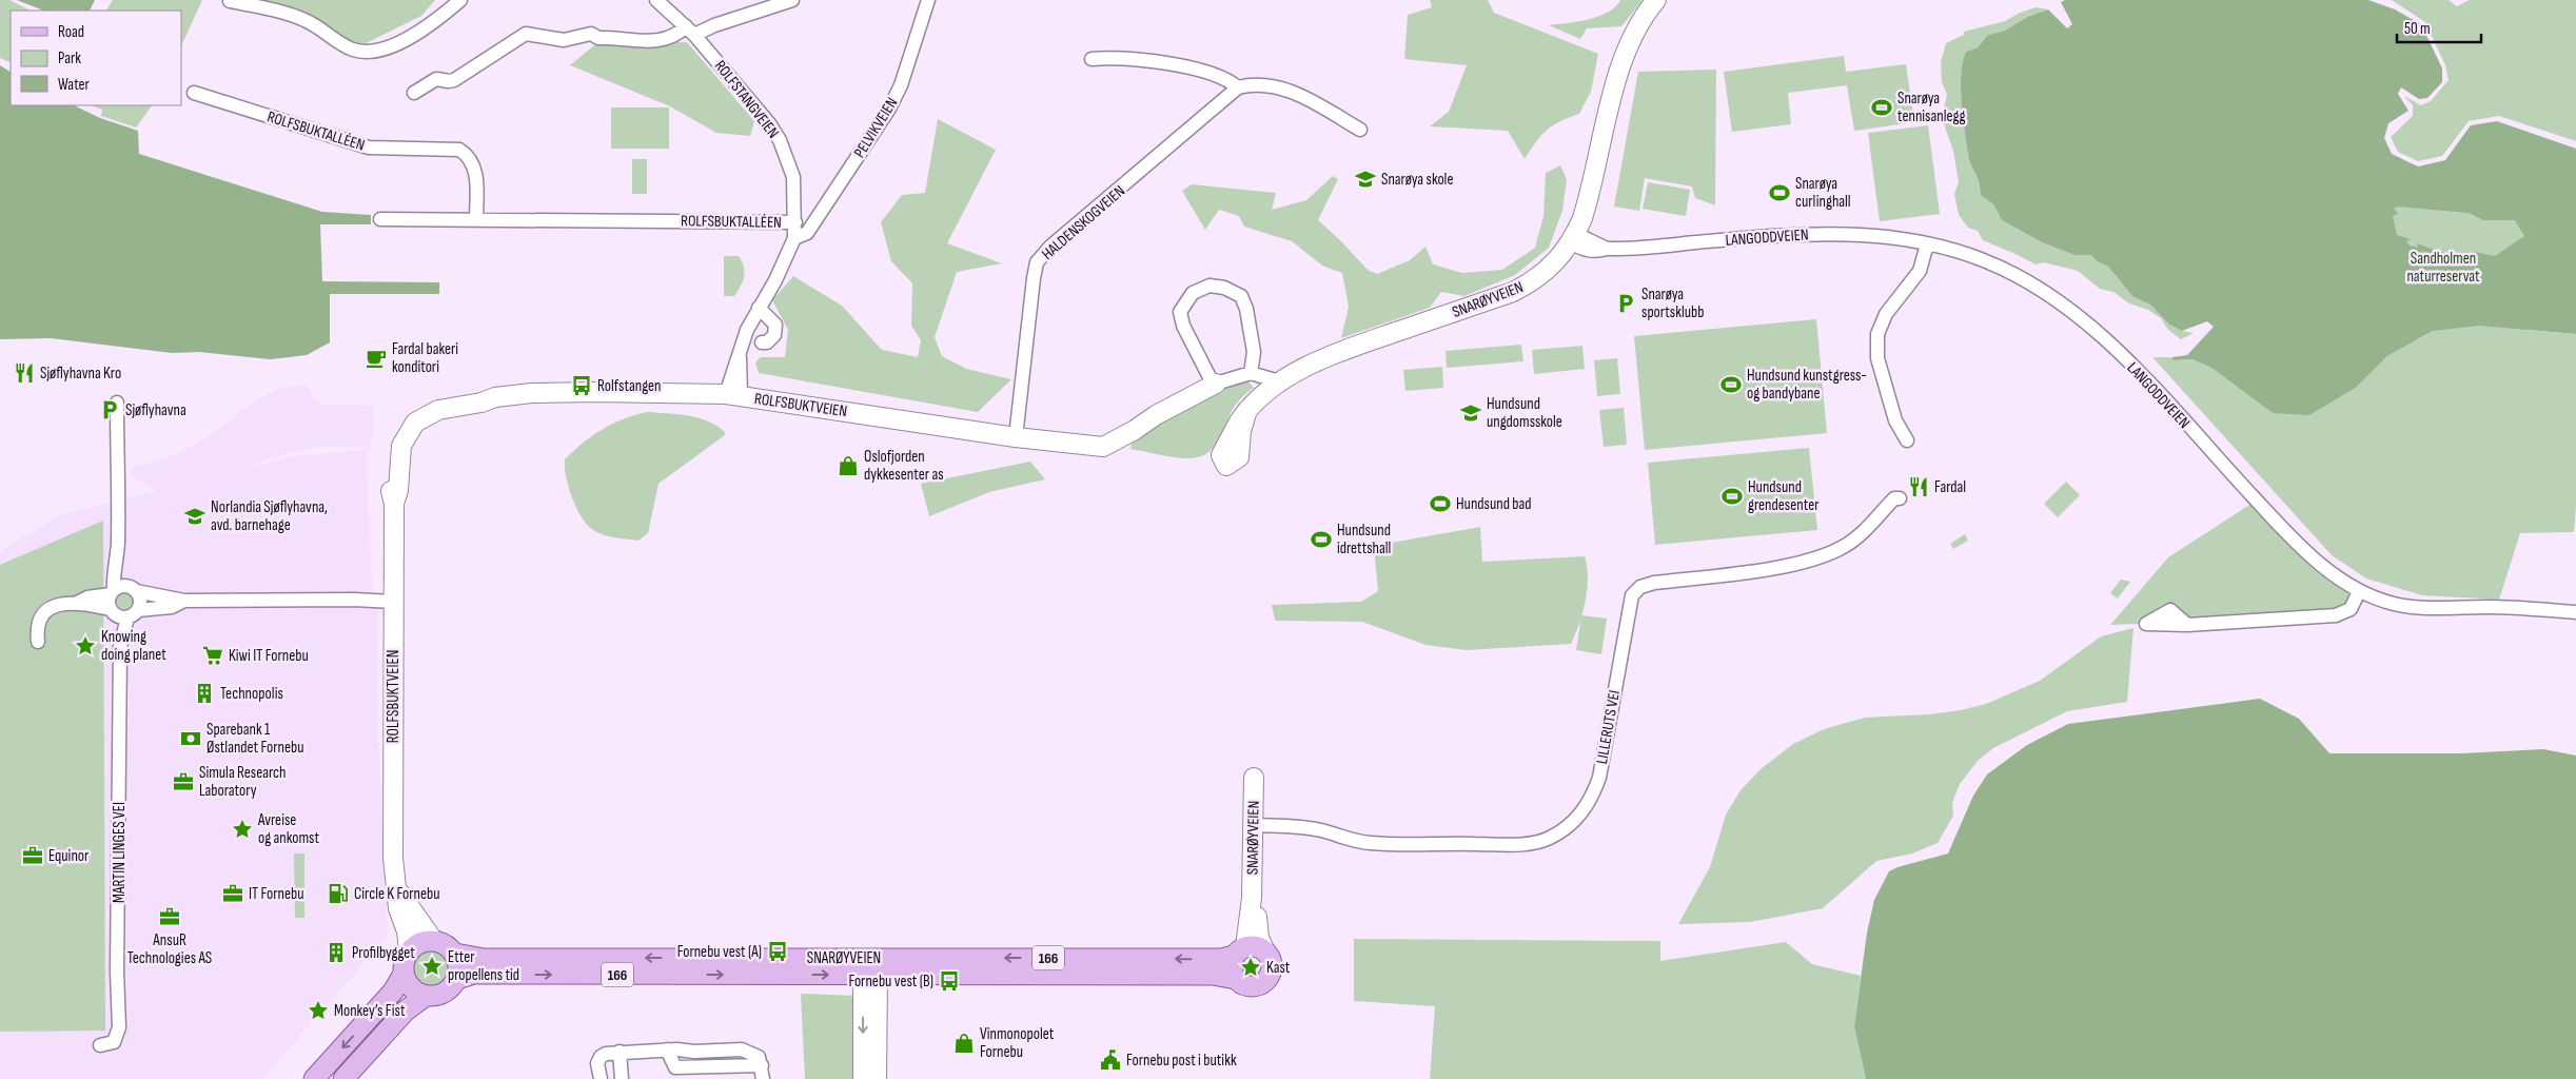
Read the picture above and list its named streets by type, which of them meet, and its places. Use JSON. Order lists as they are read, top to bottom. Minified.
{"streets":{"main road":["SNARØYVEIEN","166"],"street":["ROLFSTANGVEIEN","PELVIKVEIEN","ROLFSBUKTALLÉEN","HALDENSKOGVEIEN","LANGODDVEIEN","ROLFSBUKTVEIEN","LILLERUTS VEI","MARTIN LINGES VEI"]},"crossings":[["ROLFSTANGVEIEN","PELVIKVEIEN"],["ROLFSTANGVEIEN","ROLFSBUKTALLÉEN"],["ROLFSTANGVEIEN","ROLFSBUKTVEIEN"],["HALDENSKOGVEIEN","ROLFSBUKTVEIEN"],["LANGODDVEIEN","SNARØYVEIEN"],["SNARØYVEIEN","ROLFSBUKTVEIEN"],["SNARØYVEIEN","LILLERUTS VEI"],["SNARØYVEIEN","166"],["ROLFSBUKTVEIEN","166"]],"parks":["Sandholmen naturreservat"],"places":{"sports":["Snarøya tennisanlegg","Snarøya curlinghall","Hundsund kunstgress- og bandybane","Hundsund grendesenter","Hundsund bad","Hundsund idrettshall"],"school or university":["Snarøya skole","Hundsund ungdomsskole","Norlandia Sjøflyhavna, avd. barnehage"],"parking":["Snarøya sportsklubb","Sjøflyhavna"],"cafe":["Fardal bakeri konditori"],"restaurant":["Sjøflyhavna Kro","Fardal"],"bus stop":["Rolfstangen","Fornebu vest (A)","Fornebu vest (B)"],"shop":["Oslofjorden dykkesenter as","Vinmonopolet Fornebu"],"place":["Knowing doing planet","Avreise og ankomst","Etter propellens tid","Kast","Monkey’s Fist"],"supermarket":["Kiwi IT Fornebu"],"building":["Technopolis","Profilbygget"],"bank":["Sparebank 1 Østlandet Fornebu"],"office":["Simula Research Laboratory","Equinor","IT Fornebu","AnsuR Technologies AS"],"fuel station":["Circle K Fornebu"],"public building":["Fornebu post i butikk"]},"legend":["Road","Park","Water"],"scale_bar":"50 m"}
